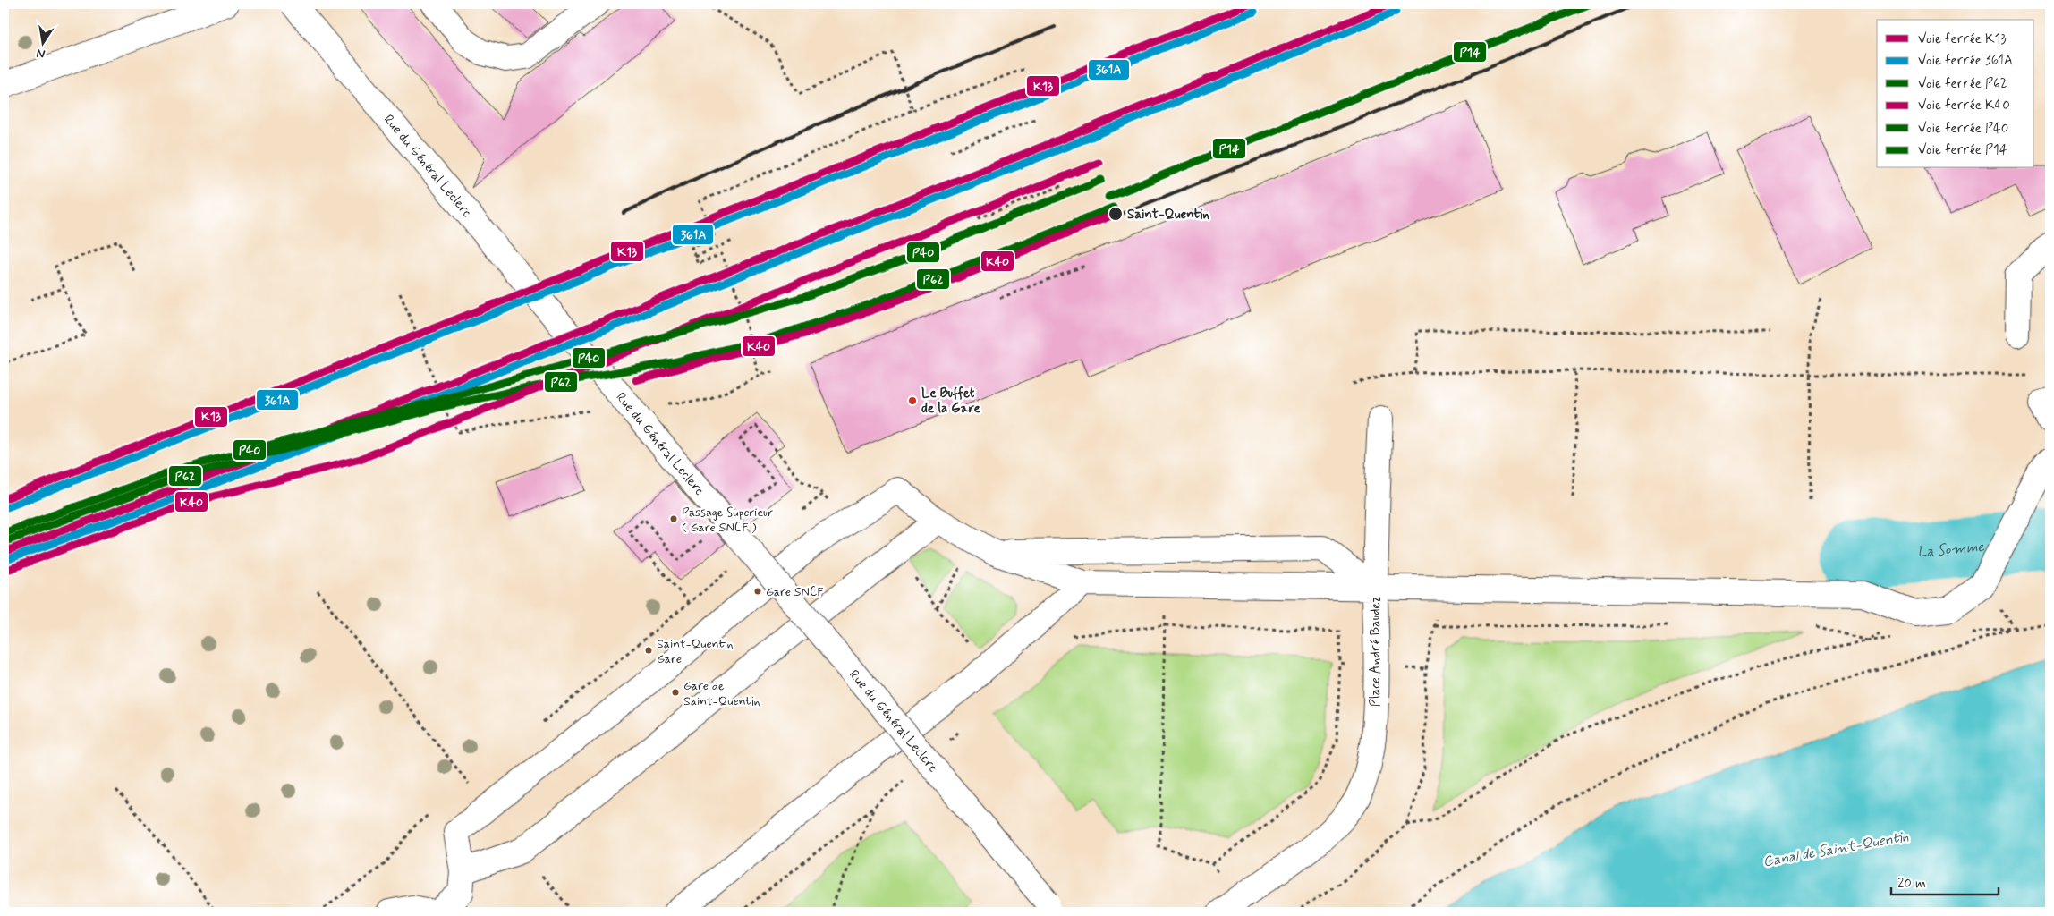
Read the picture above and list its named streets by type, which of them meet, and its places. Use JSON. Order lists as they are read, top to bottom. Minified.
{"streets":{"street":["Rue du Général Leclerc","Place André Baudez"]},"water":["La Somme","Canal de Saint-Quentin"],"places":["Saint-Quentin","Le Buffet de la Gare","Passage Superieur ( Gare SNCF )","Gare SNCF","Saint-Quentin Gare","Gare de Saint-Quentin"],"lines":["rail line K13","rail line P14","rail line 361A","rail line K40","rail line P40","rail line P62"],"legend":["Voie ferrée K13","Voie ferrée 361A","Voie ferrée P62","Voie ferrée K40","Voie ferrée P40","Voie ferrée P14"],"scale_bar":"20 m","north":"bottom"}
